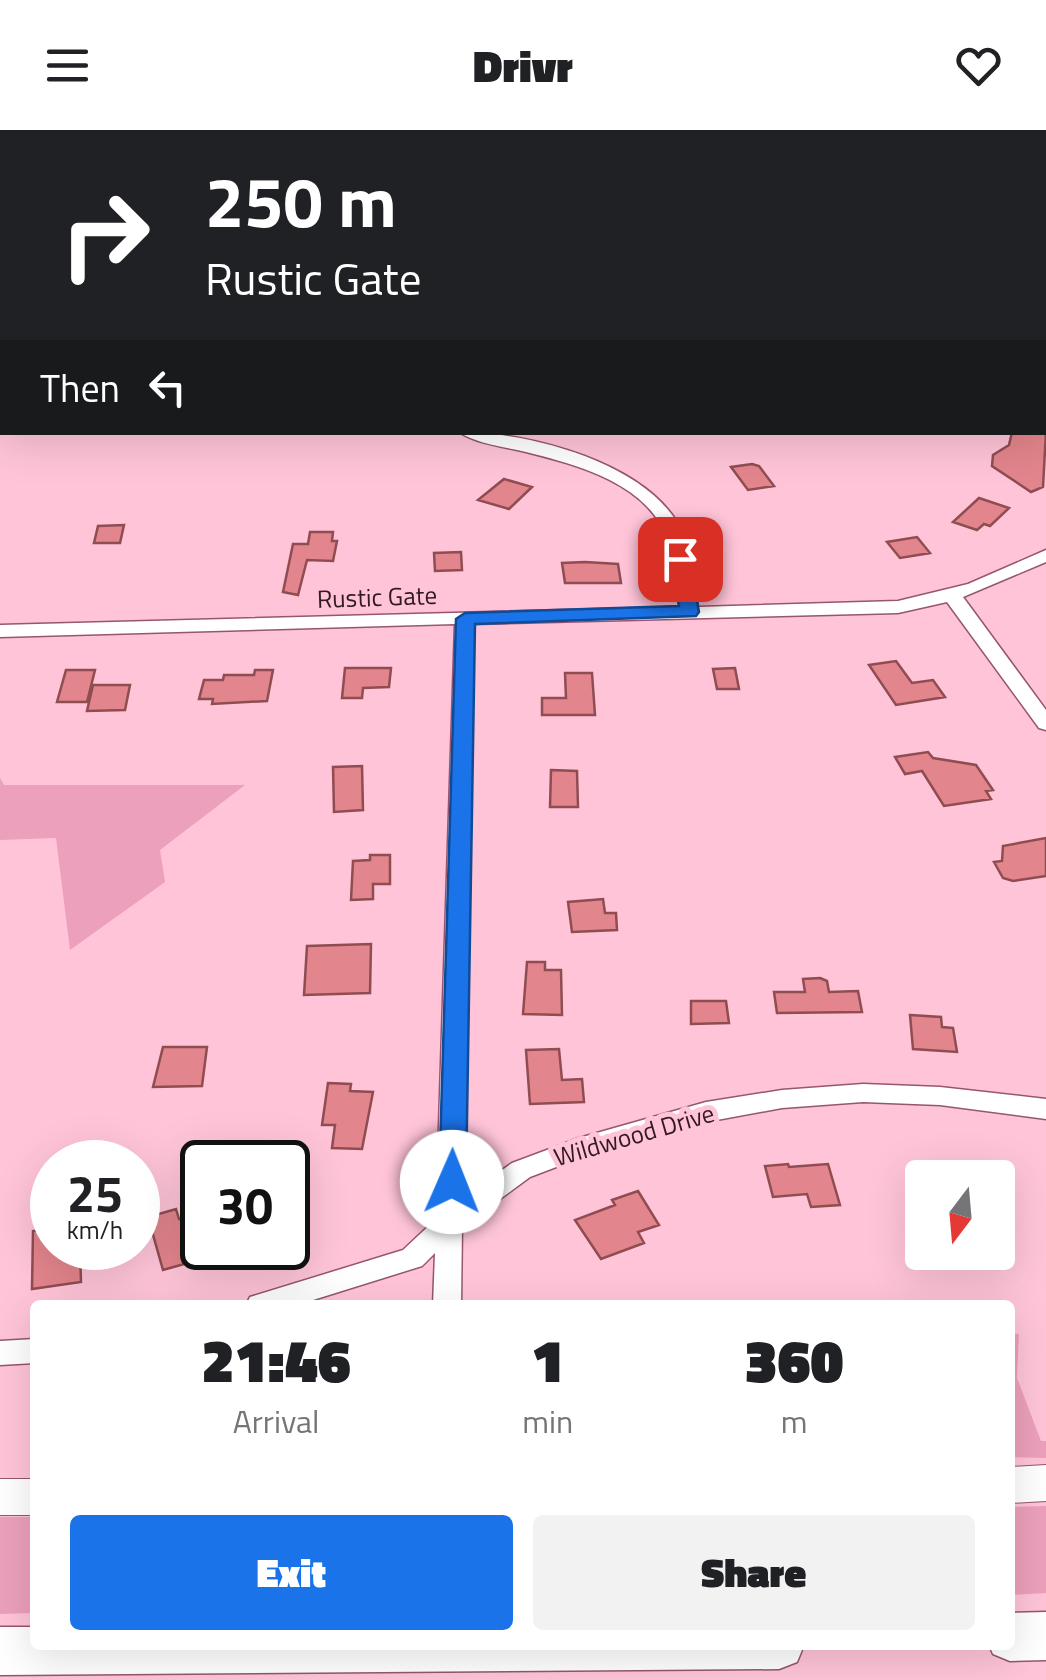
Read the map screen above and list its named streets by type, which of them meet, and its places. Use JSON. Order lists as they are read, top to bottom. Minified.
{"streets":{"street":["Rustic Gate","Wildwood Drive"]},"north":"bottom","page":{"header":"Drivr","turn":["250 m","Rustic Gate"],"then":"Then","speed":"25 km/h","limit":"30","eta":["21:46","Arrival","1","min","360","m"],"buttons":["Exit","Share"]}}
